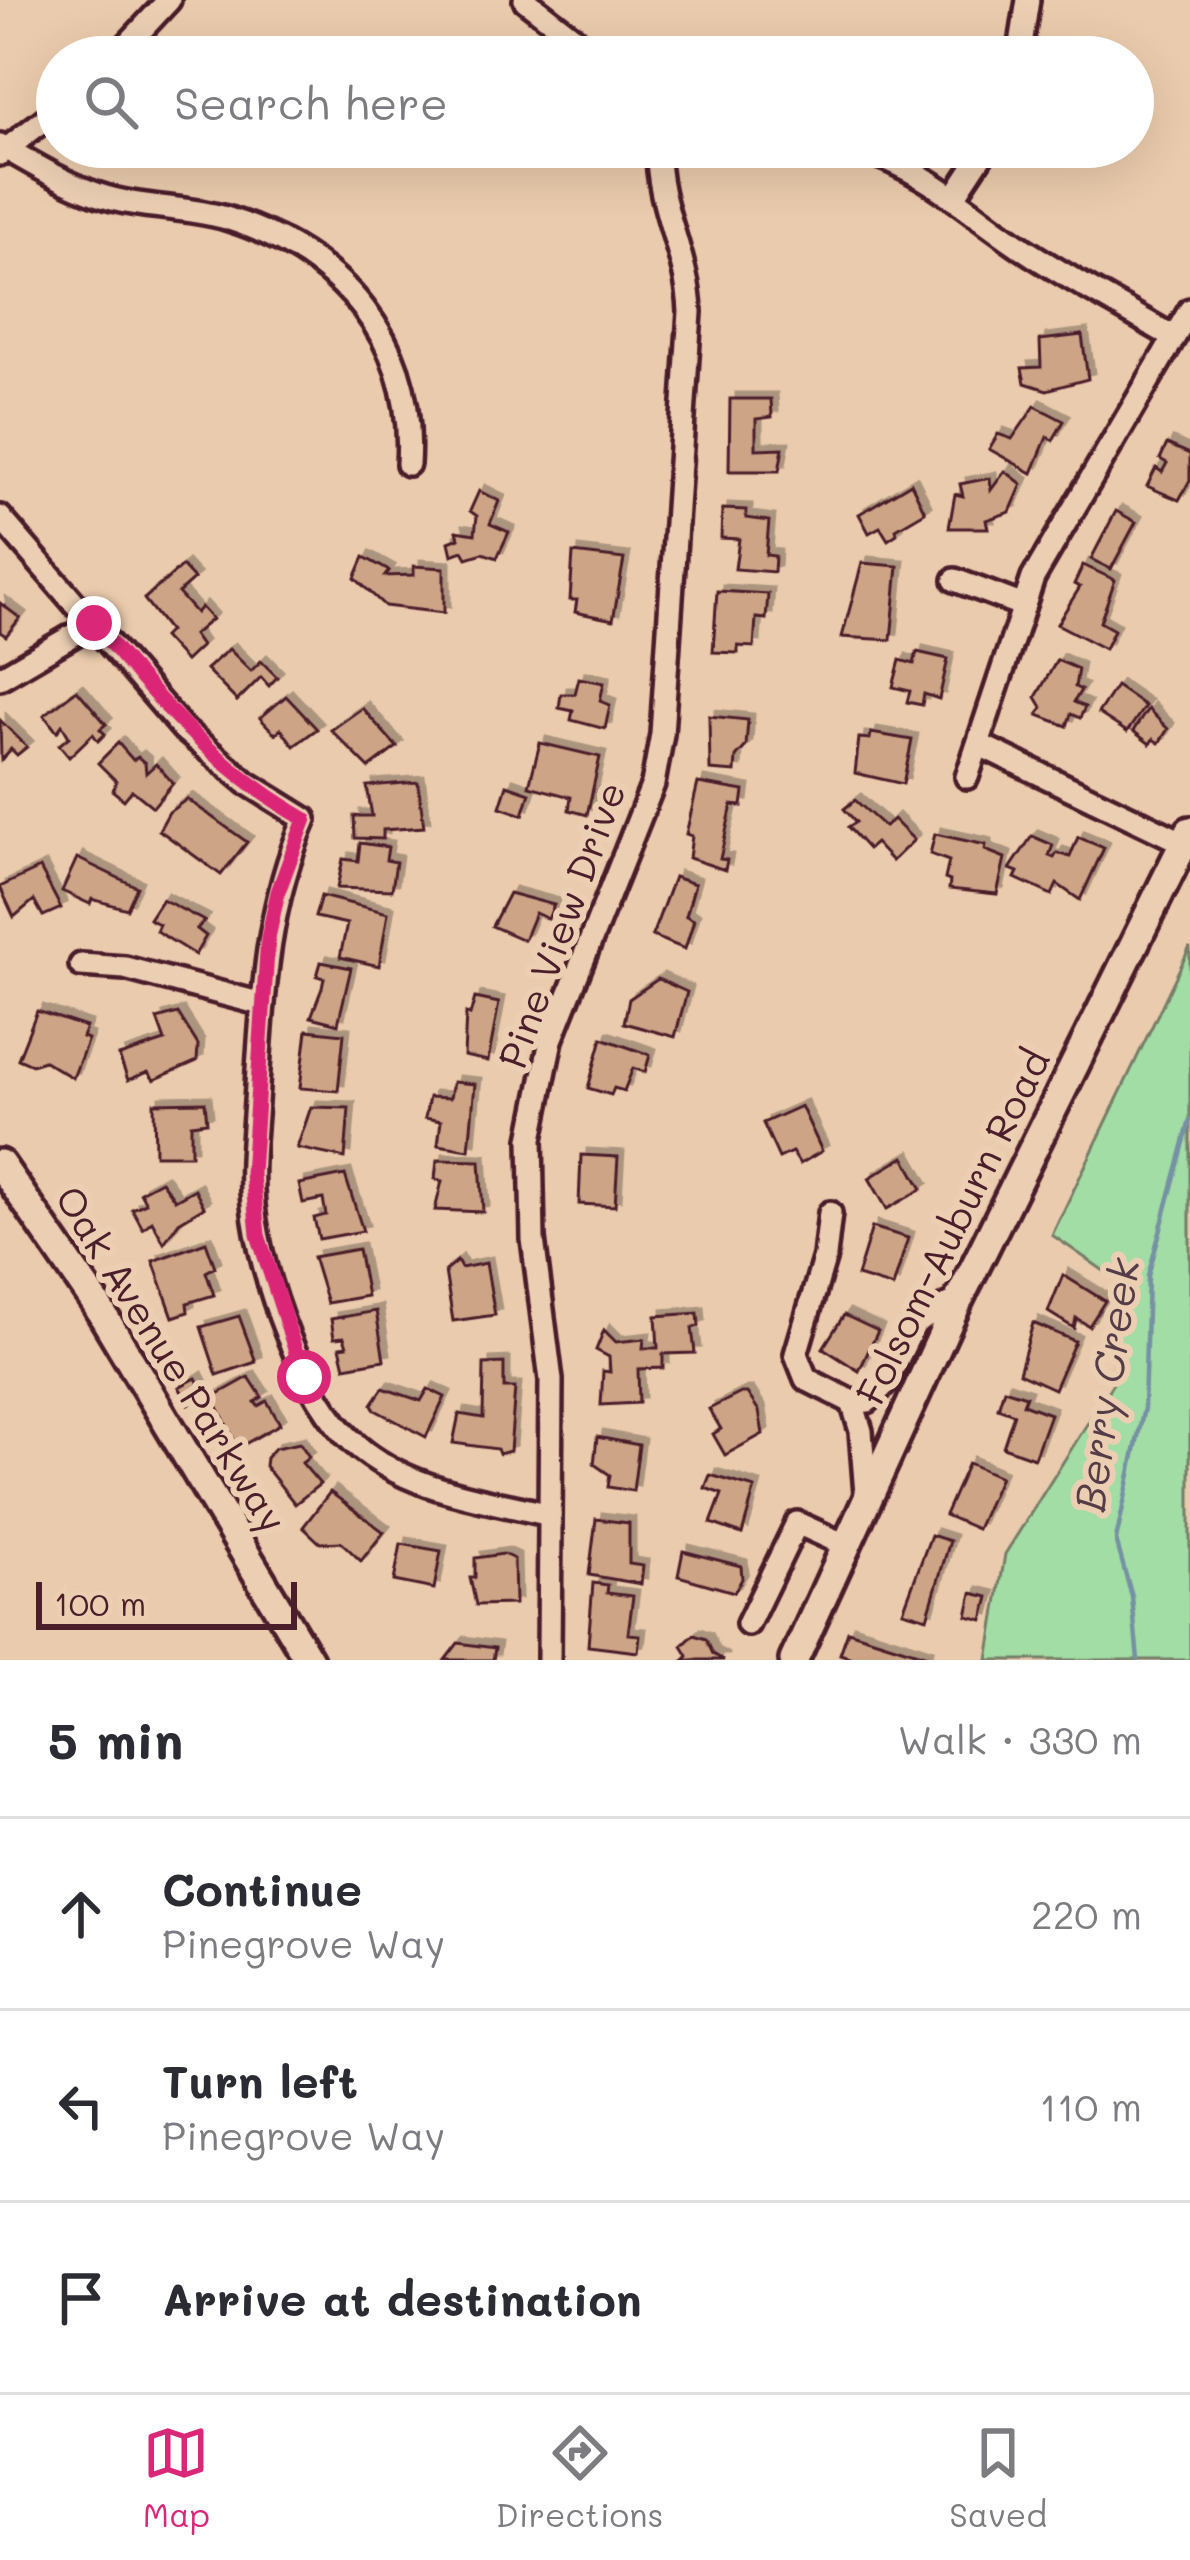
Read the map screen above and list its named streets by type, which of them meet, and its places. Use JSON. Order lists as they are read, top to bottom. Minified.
{"streets":{"main road":["Folsom-Auburn Road","Oak Avenue Parkway"],"street":["Pine View Drive"]},"water":["Berry Creek"],"scale_bar":"100 m","page":{"search":"Search here","scale":"100 m","heading":["5 min","Walk · 330 m"],"list":[["Continue","Pinegrove Way","220 m"],["Turn left","Pinegrove Way","110 m"],"Arrive at destination"],"nav":["Map","Directions","Saved"]}}
